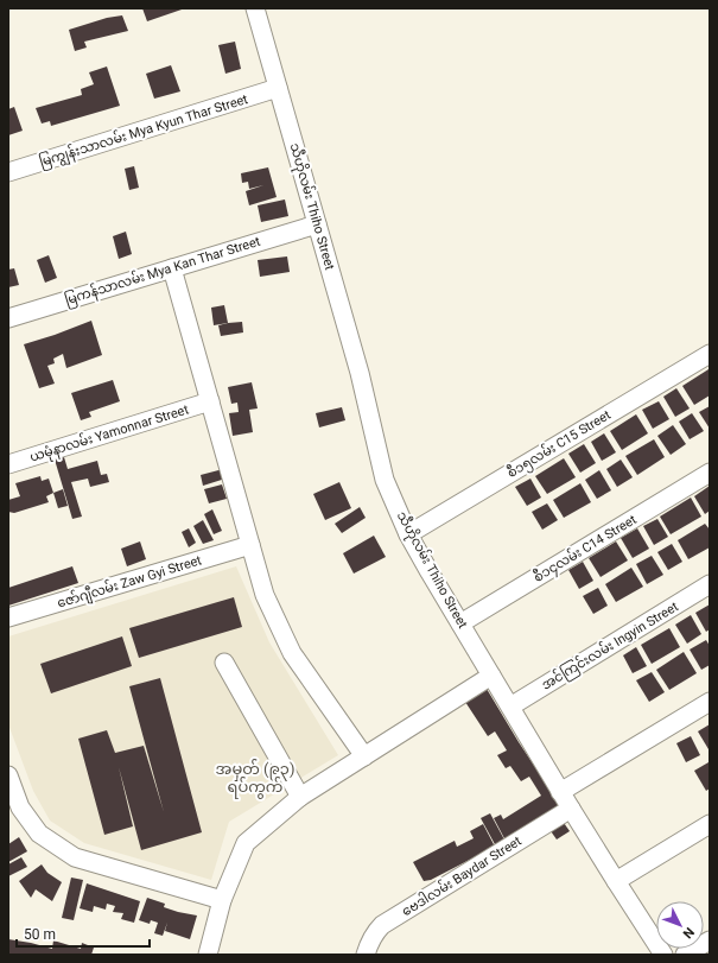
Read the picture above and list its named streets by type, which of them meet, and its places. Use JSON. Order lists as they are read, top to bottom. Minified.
{"streets":{"street":["မြကျွန်းသာလမ်း Mya Kyun Thar Street","သီဟိုလမ်း Thiho Street","မြကန်သာလမ်း Mya Kan Thar Street","ယမုံနာလမ်း Yamonnar Street","စီ၁၅လမ်း C15 Street","စီ၁၄လမ်း C14 Street","ဇော်ဂျီလမ်း Zaw Gyi Street","အင်ကြင်းလမ်း Ingyin Street","ဗေဒါလမ်း Baydar Street"]},"crossings":[["မြကျွန်းသာလမ်း Mya Kyun Thar Street","သီဟိုလမ်း Thiho Street"],["သီဟိုလမ်း Thiho Street","မြကန်သာလမ်း Mya Kan Thar Street"],["သီဟိုလမ်း Thiho Street","စီ၁၅လမ်း C15 Street"],["သီဟိုလမ်း Thiho Street","စီ၁၄လမ်း C14 Street"],["သီဟိုလမ်း Thiho Street","အင်ကြင်းလမ်း Ingyin Street"],["သီဟိုလမ်း Thiho Street","ဗေဒါလမ်း Baydar Street"]],"districts":["အမှတ် (၉၃) ရပ်ကွက်"],"scale_bar":"50 m","north":"bottom right"}
